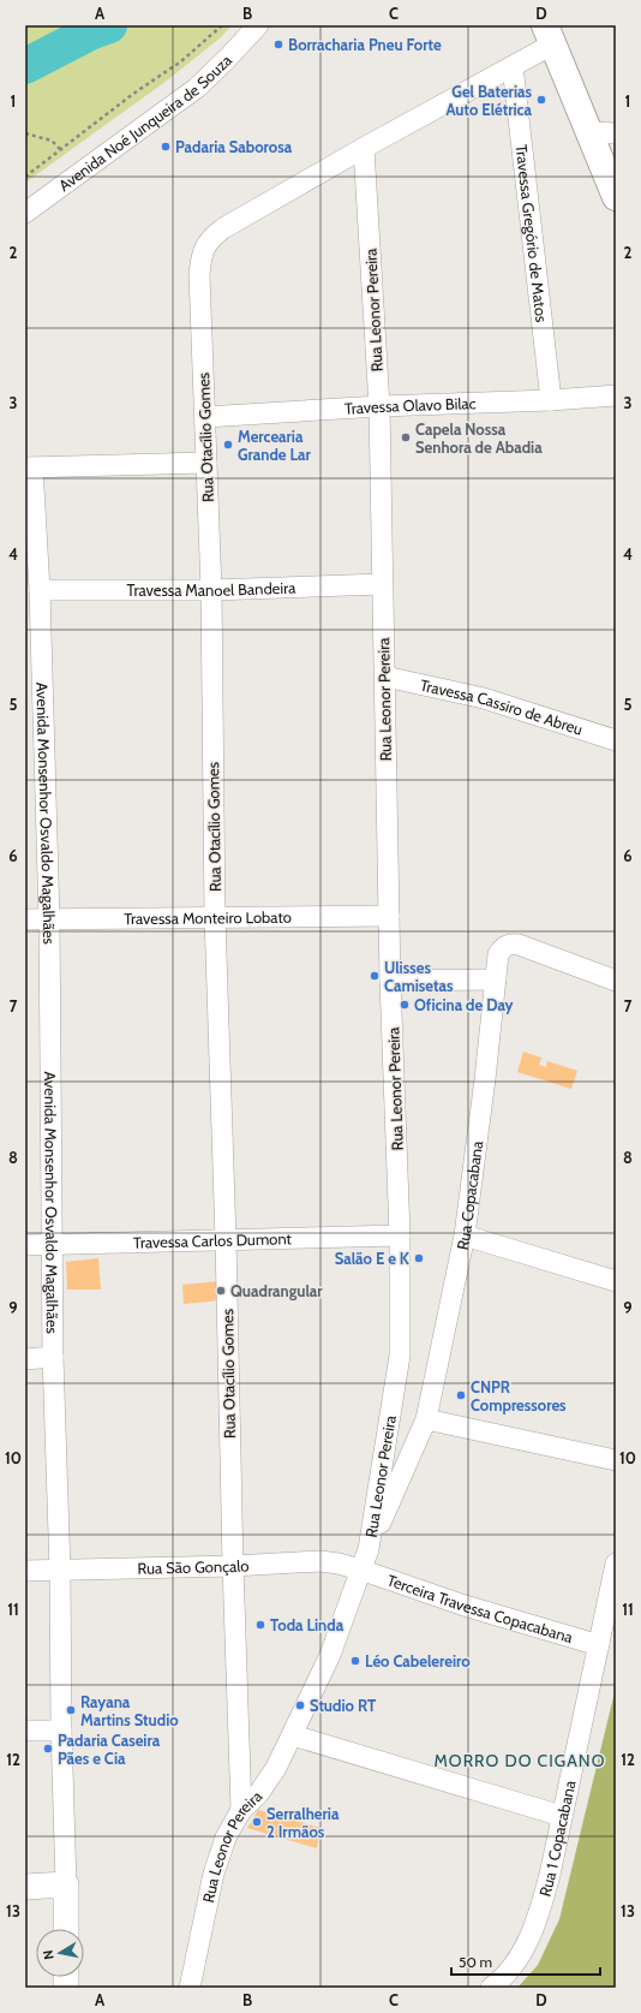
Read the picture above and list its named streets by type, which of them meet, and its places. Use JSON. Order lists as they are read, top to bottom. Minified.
{"streets":{"street":["Avenida Noé Junqueira de Souza","Travessa Gregório de Matos","Rua Leonor Pereira","Travessa Olavo Bilac","Rua Otacílio Gomes","Travessa Manoel Bandeira","Travessa Cassiro de Abreu","Avenida Monsenhor Osvaldo Magalhães","Travessa Monteiro Lobato","Rua Copacabana","Travessa Carlos Dumont","Rua São Gonçalo","Terceira Travessa Copacabana","Rua 1 Copacabana"]},"crossings":[["Travessa Gregório de Matos","Travessa Olavo Bilac"],["Travessa Gregório de Matos","Rua Otacílio Gomes"],["Rua Leonor Pereira","Travessa Olavo Bilac"],["Rua Leonor Pereira","Rua Otacílio Gomes"],["Rua Leonor Pereira","Travessa Manoel Bandeira"],["Rua Leonor Pereira","Travessa Cassiro de Abreu"],["Rua Leonor Pereira","Travessa Monteiro Lobato"],["Rua Leonor Pereira","Rua Copacabana"],["Rua Leonor Pereira","Travessa Carlos Dumont"],["Rua Leonor Pereira","Rua São Gonçalo"],["Rua Leonor Pereira","Terceira Travessa Copacabana"],["Travessa Olavo Bilac","Rua Otacílio Gomes"],["Rua Otacílio Gomes","Travessa Manoel Bandeira"],["Rua Otacílio Gomes","Travessa Monteiro Lobato"],["Rua Otacílio Gomes","Travessa Carlos Dumont"],["Rua Otacílio Gomes","Rua São Gonçalo"],["Travessa Manoel Bandeira","Avenida Monsenhor Osvaldo Magalhães"],["Avenida Monsenhor Osvaldo Magalhães","Travessa Monteiro Lobato"],["Avenida Monsenhor Osvaldo Magalhães","Travessa Carlos Dumont"],["Avenida Monsenhor Osvaldo Magalhães","Rua São Gonçalo"],["Rua São Gonçalo","Terceira Travessa Copacabana"],["Terceira Travessa Copacabana","Rua 1 Copacabana"]],"districts":["MORRO DO CIGANO"],"places":["Borracharia Pneu Forte","Gel Baterias Auto Elétrica","Padaria Saborosa","Capela Nossa Senhora de Abadia","Mercearia Grande Lar","Ulisses Camisetas","Oficina de Day","Salão E e K","Quadrangular","CNPR Compressores","Toda Linda","Léo Cabelereiro","Studio RT","Rayana Martins Studio","Padaria Caseira Pães e Cia","Serralheria 2 Irmãos"],"scale_bar":"50 m","north":"left","grid":{"columns":["A","B","C","D"],"rows":["1","2","3","4","5","6","7","8","9","10","11","12","13"]}}
